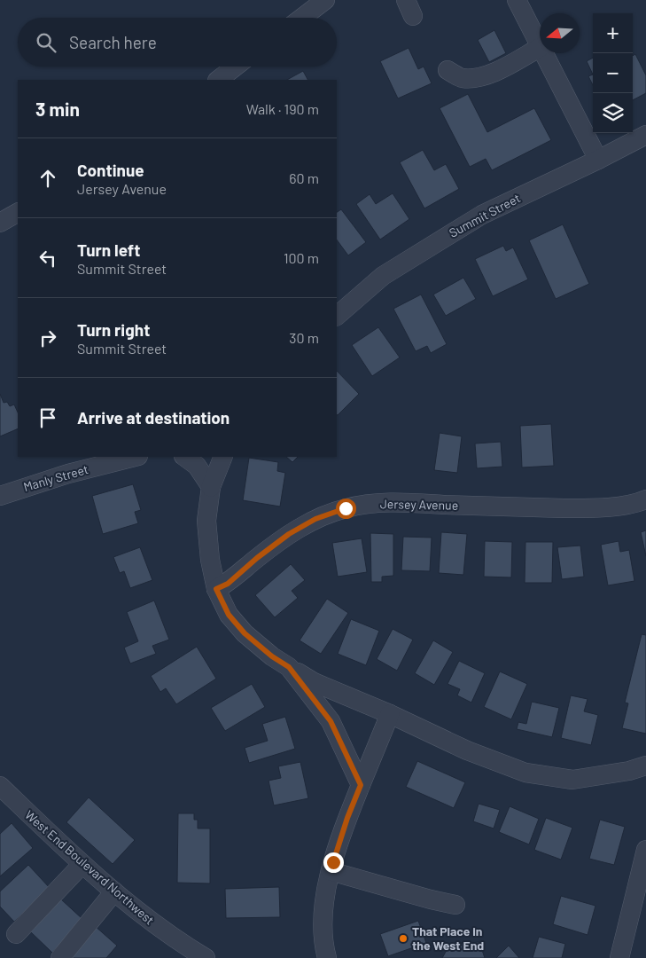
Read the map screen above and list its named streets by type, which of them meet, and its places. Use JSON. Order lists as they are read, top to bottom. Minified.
{"streets":{"street":["Summit Street","Manly Street","Jersey Avenue","West End Boulevard Northwest"]},"places":["That Place in the West End"],"north":"left","page":{"map_buttons":["+","−"],"search":"Search here","heading":["3 min","Walk · 190 m"],"list":[["Continue","Jersey Avenue","60 m"],["Turn left","Summit Street","100 m"],["Turn right","Summit Street","30 m"],"Arrive at destination"]}}
